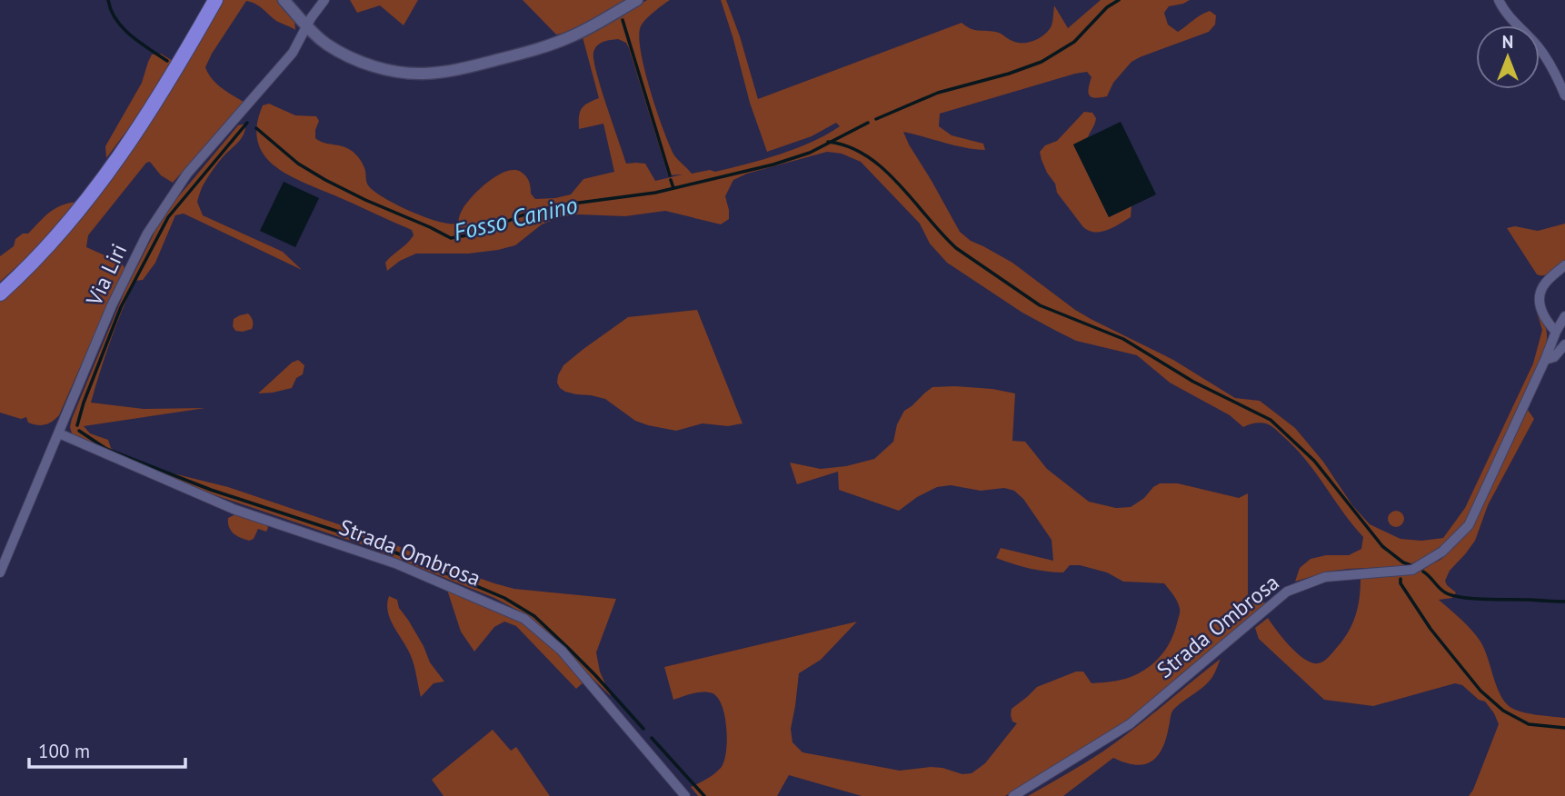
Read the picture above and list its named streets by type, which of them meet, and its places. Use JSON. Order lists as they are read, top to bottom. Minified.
{"streets":{"street":["Via Liri","Strada Ombrosa"]},"crossings":[["Via Liri","Strada Ombrosa"]],"water":["Fosso Canino"],"scale_bar":"100 m","north":"top"}
